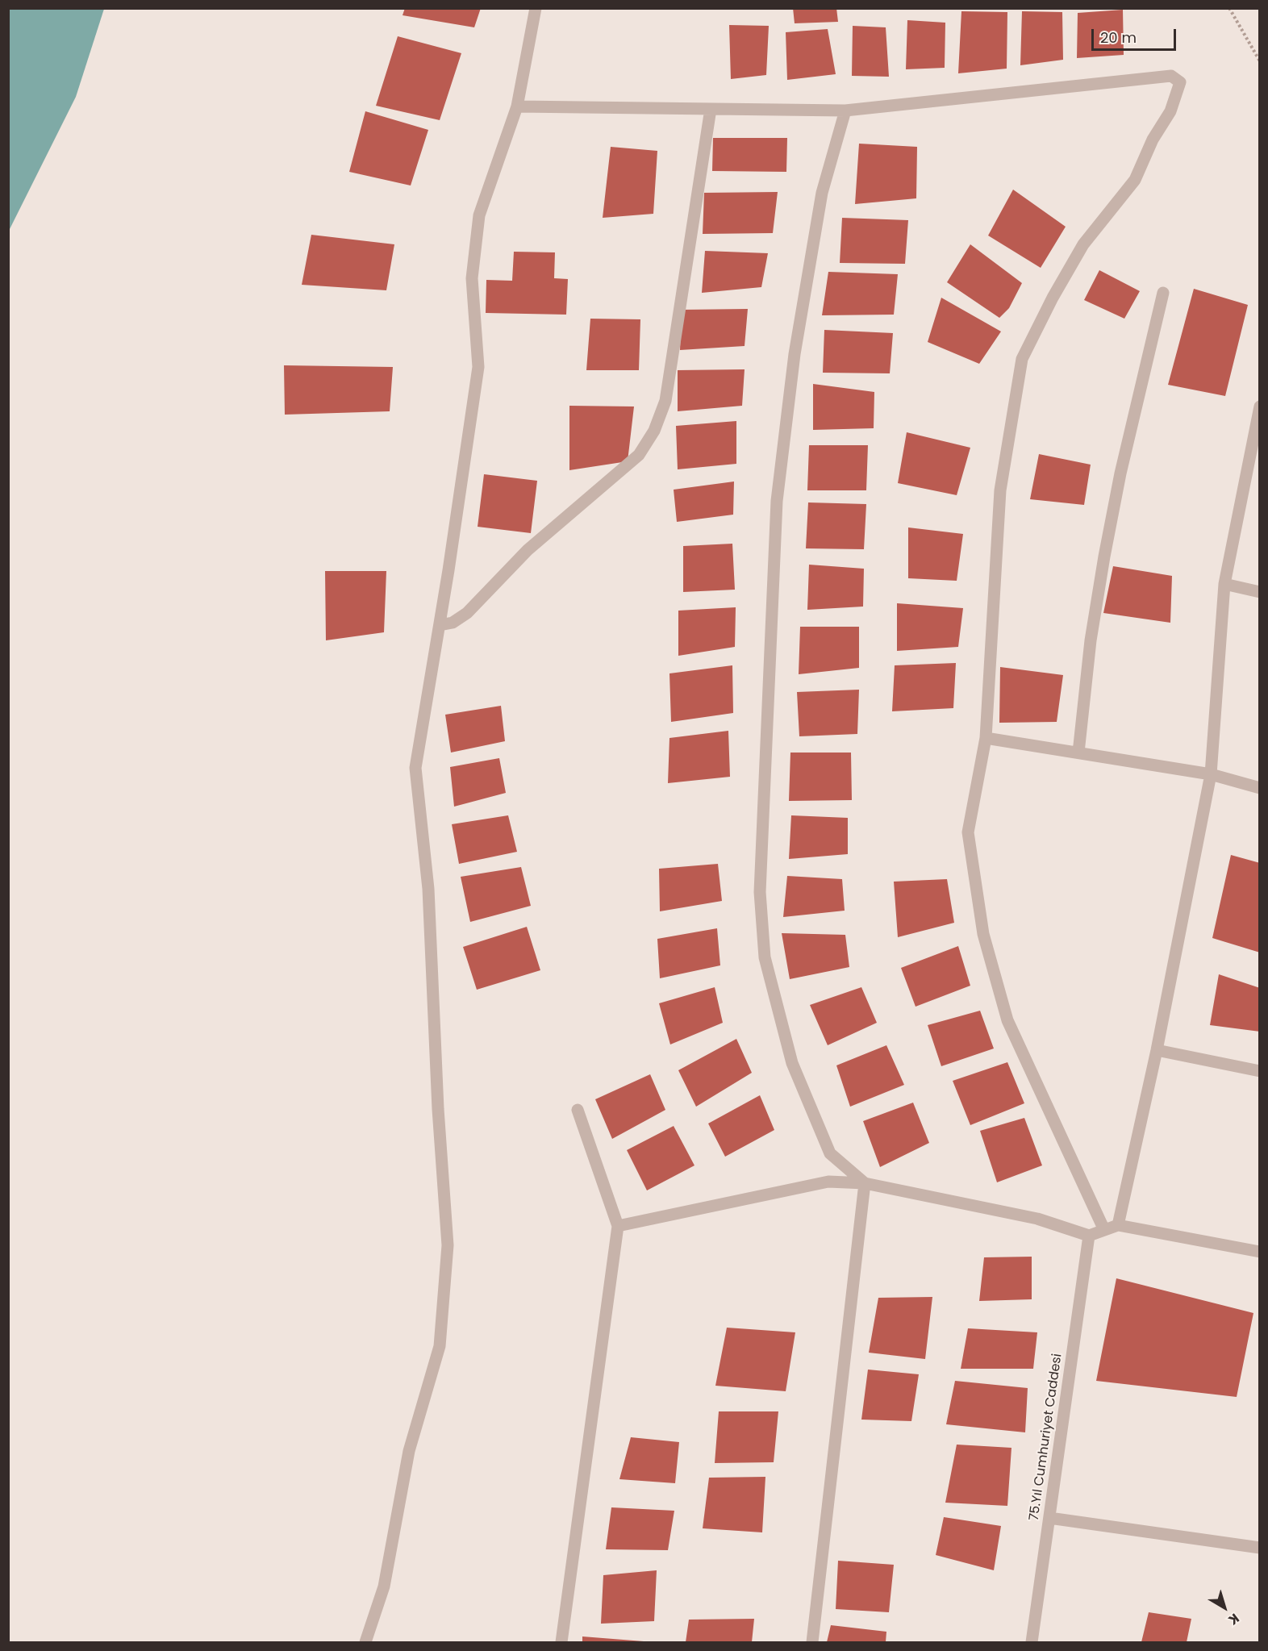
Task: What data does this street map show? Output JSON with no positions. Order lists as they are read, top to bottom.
{
  "streets": {
    "street": ["75.Yıl Cumhuriyet Caddesi"]
  },
  "scale_bar": "20 m",
  "north": "bottom right"
}
